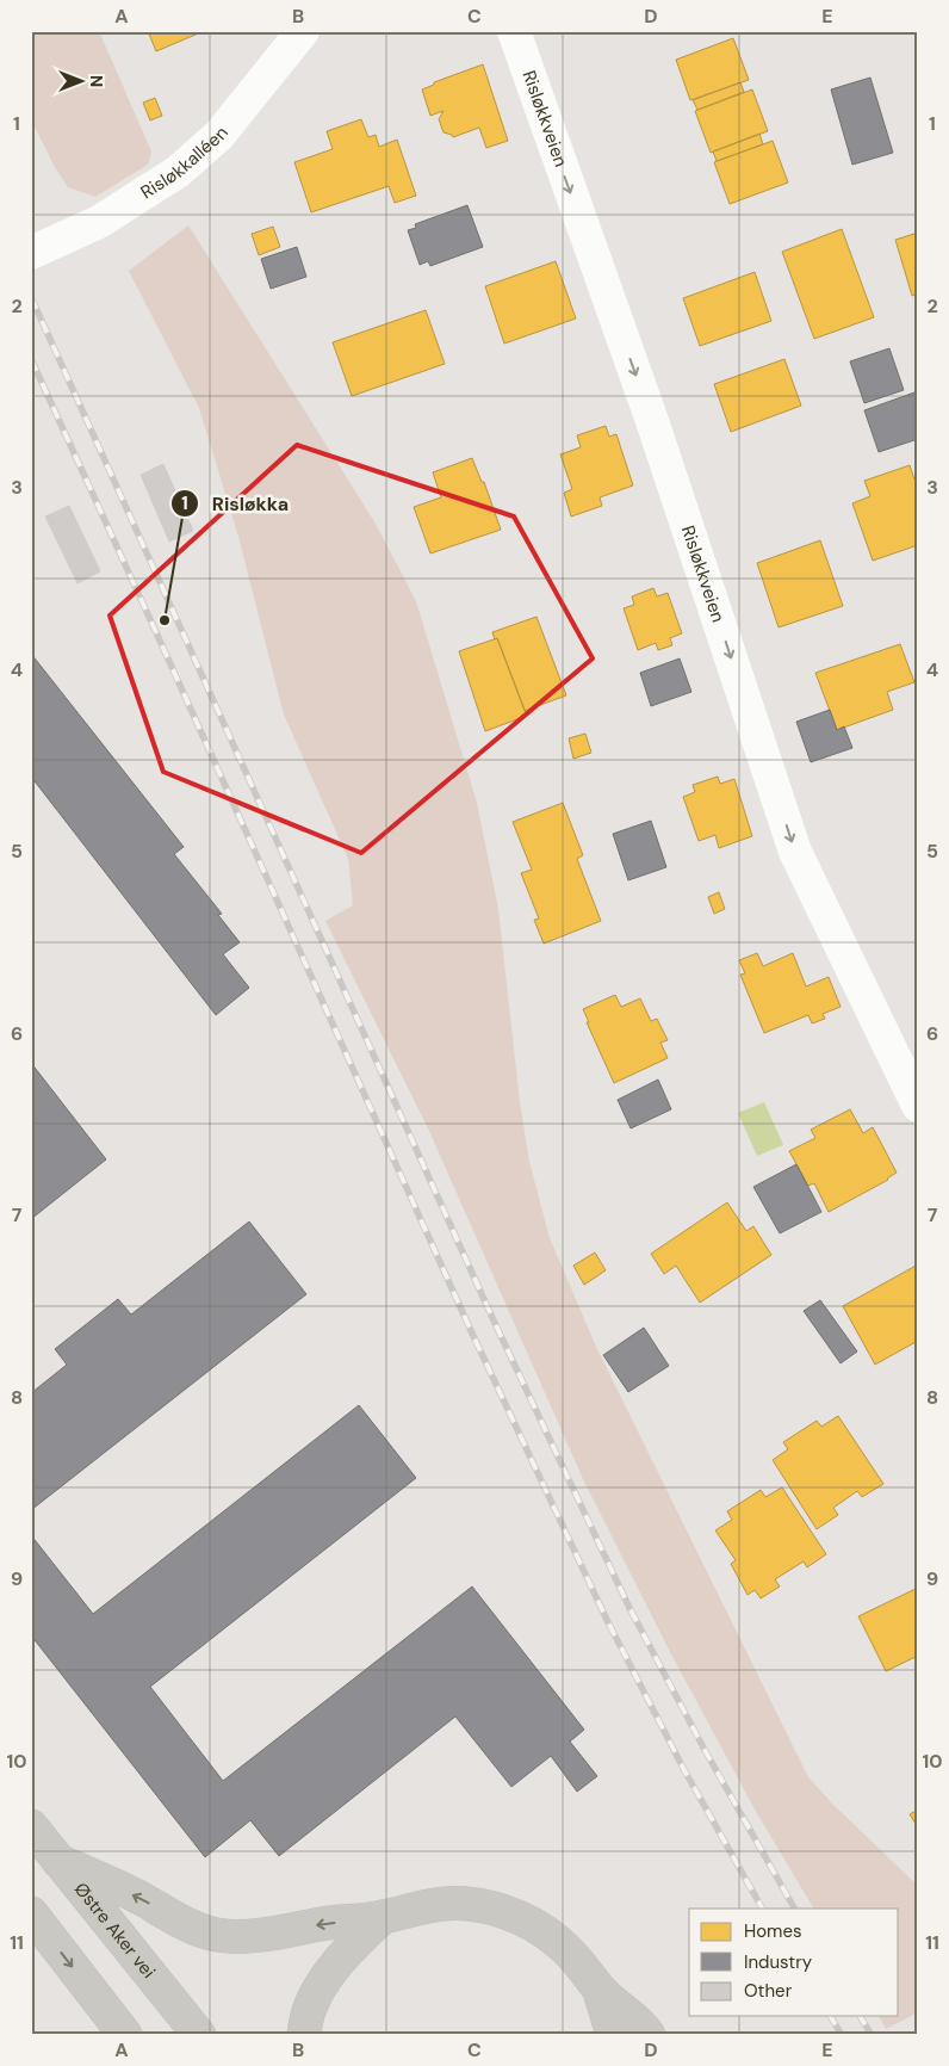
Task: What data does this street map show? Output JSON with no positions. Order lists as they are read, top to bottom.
{
  "streets": {
    "highway": ["Østre Aker vei"],
    "street": ["Risløkkveien", "Risløkkalléen"]
  },
  "one_way": ["Risløkkveien"],
  "places": ["Risløkka"],
  "legend": ["Homes", "Industry", "Other"],
  "north": "right",
  "grid": {
    "columns": [
      "A",
      "B",
      "C",
      "D",
      "E"
    ],
    "rows": [
      "1",
      "2",
      "3",
      "4",
      "5",
      "6",
      "7",
      "8",
      "9",
      "10",
      "11"
    ]
  }
}
